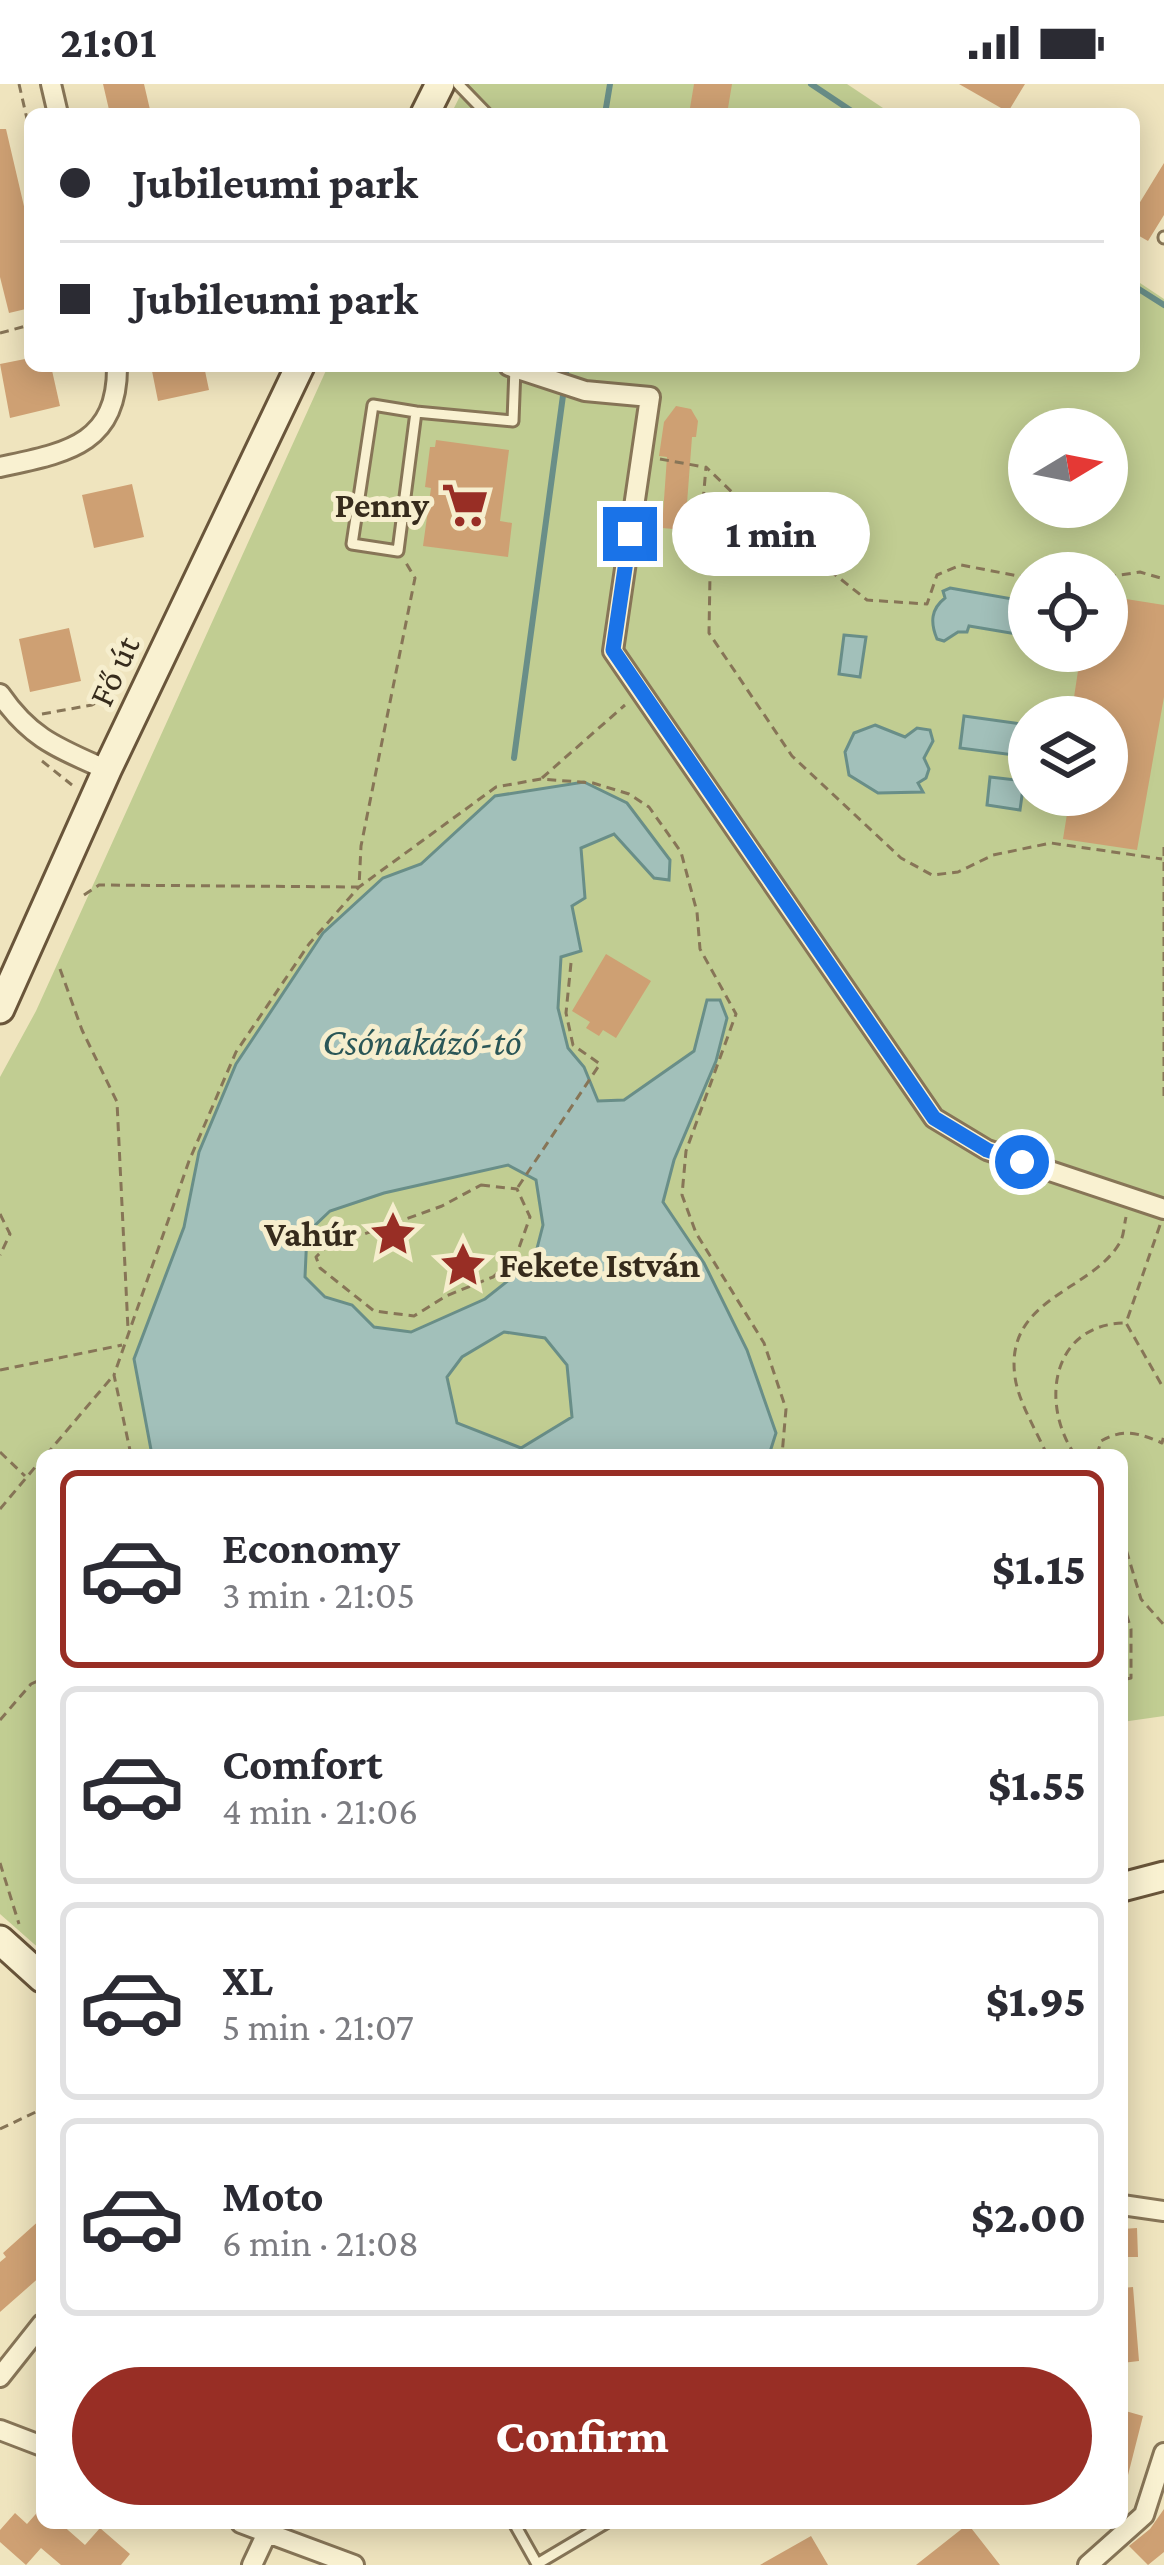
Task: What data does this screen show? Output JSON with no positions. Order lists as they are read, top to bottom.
{
  "streets": {
    "main road": ["Fő út"]
  },
  "water": ["Csónakázó-tó"],
  "places": {
    "supermarket": ["Penny"],
    "place": ["Vahúr", "Fekete István"]
  },
  "north": "right",
  "page": {
    "status": "21:01",
    "banner": ["Jubileumi park", "Jubileumi park"],
    "bubble": "1 min",
    "list": [
      {
        "name": "Economy",
        "note": "3 min · 21:05",
        "value": "$1.15"
      },
      {
        "name": "Comfort",
        "note": "4 min · 21:06",
        "value": "$1.55"
      },
      {
        "name": "XL",
        "note": "5 min · 21:07",
        "value": "$1.95"
      },
      {
        "name": "Moto",
        "note": "6 min · 21:08",
        "value": "$2.00"
      }
    ],
    "buttons": "Confirm"
  }
}
